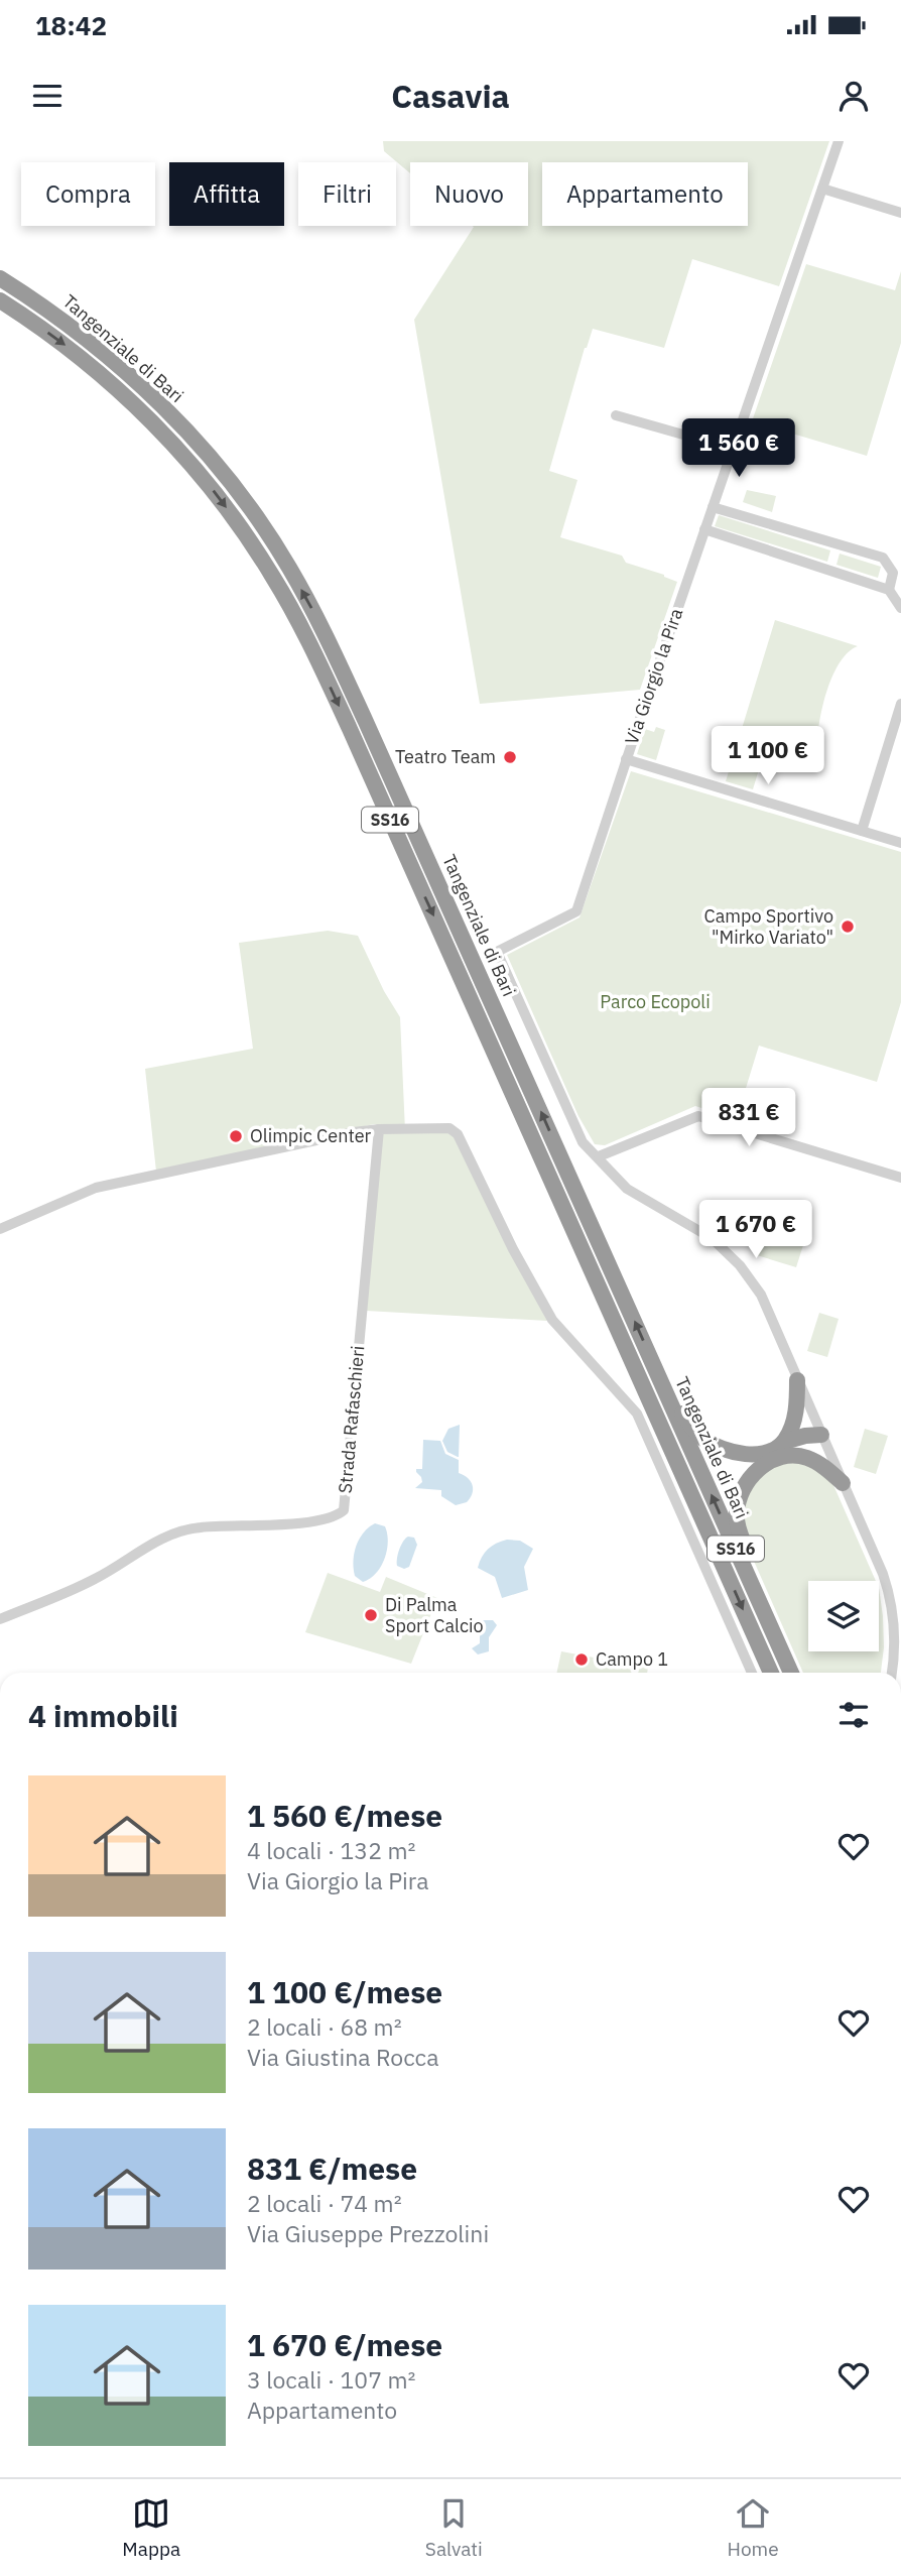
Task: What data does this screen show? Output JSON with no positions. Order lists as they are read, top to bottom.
{
  "streets": {
    "highway": ["Tangenziale di Bari", "SS16"],
    "street": ["Via Giorgio la Pira", "Strada Rafaschieri"]
  },
  "parks": ["Parco Ecopoli"],
  "places": [
    "Teatro Team",
    "Campo Sportivo \"Mirko Variato\"",
    "Olimpic Center",
    "Di Palma Sport Calcio",
    "Campo 1"
  ],
  "page": {
    "status": "18:42",
    "header": "Casavia",
    "chip": [
      "Compra",
      "Affitta",
      "Filtri",
      "Nuovo",
      "Appartamento"
    ],
    "price": [
      "1 560 €",
      "1 100 €",
      "831 €",
      "1 670 €"
    ],
    "heading": "4 immobili",
    "list": [
      {
        "name": "1 560 €/mese",
        "note": "4 locali · 132 m² · Via Giorgio la Pira"
      },
      {
        "name": "1 100 €/mese",
        "note": "2 locali · 68 m² · Via Giustina Rocca"
      },
      {
        "name": "831 €/mese",
        "note": "2 locali · 74 m² · Via Giuseppe Prezzolini"
      },
      {
        "name": "1 670 €/mese",
        "note": "3 locali · 107 m² · Appartamento"
      }
    ],
    "tabs": ["Mappa", "Salvati", "Home"]
  }
}
